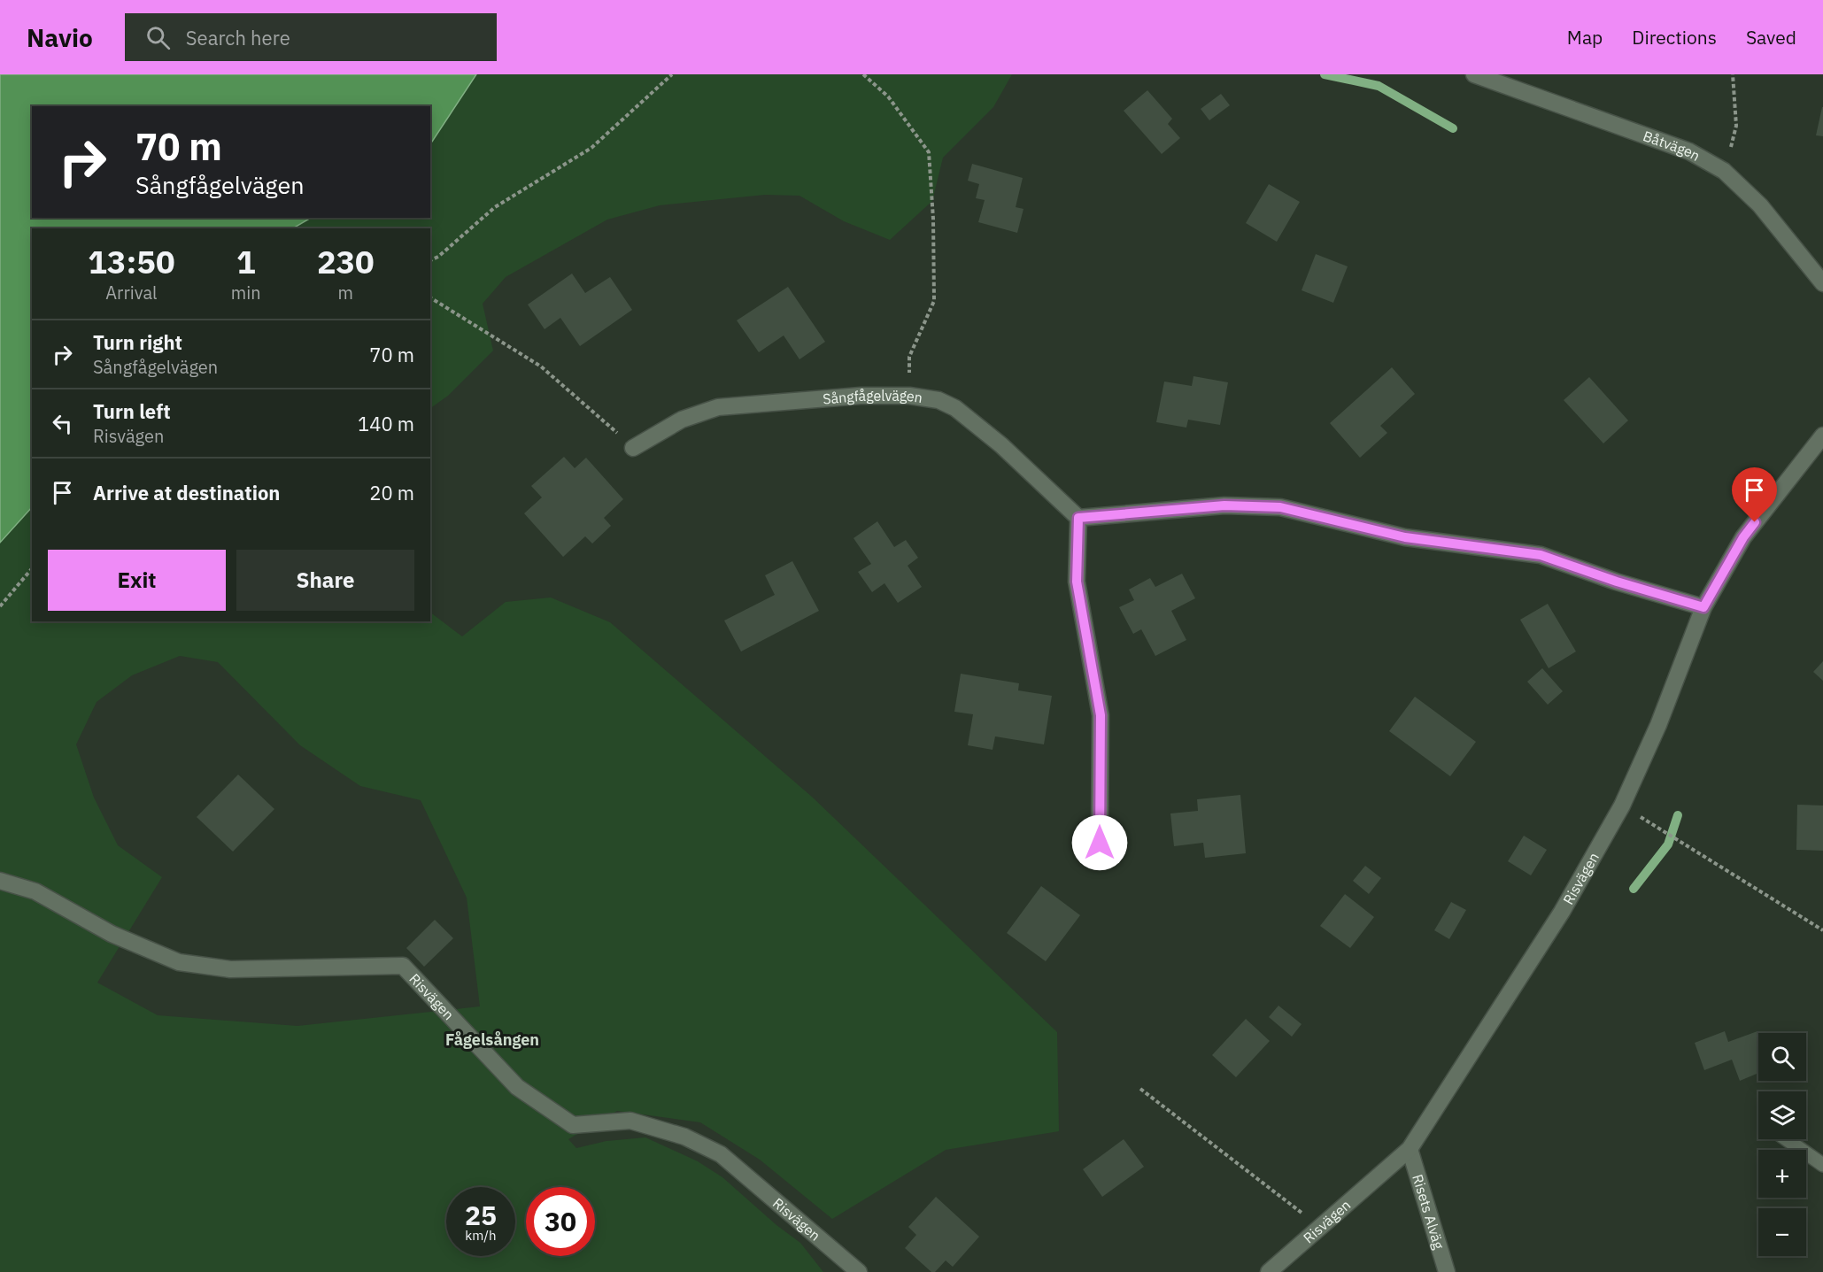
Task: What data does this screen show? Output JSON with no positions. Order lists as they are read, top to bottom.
{
  "streets": {
    "street": [
      "Båtvägen",
      "Sångfågelvägen",
      "Risvägen",
      "Risets Alväg"
    ]
  },
  "crossings": [
    ["Risvägen", "Risets Alväg"]
  ],
  "districts": ["Fågelsången"],
  "page": {
    "header": "Navio",
    "search": "Search here",
    "nav": ["Map", "Directions", "Saved"],
    "turn": ["70 m", "Sångfågelvägen"],
    "eta": [
      "13:50",
      "Arrival",
      "1",
      "min",
      "230",
      "m"
    ],
    "list": [
      {
        "name": "Turn right",
        "note": "Sångfågelvägen",
        "value": "70 m"
      },
      {
        "name": "Turn left",
        "note": "Risvägen",
        "value": "140 m"
      },
      {
        "name": "Arrive at destination",
        "value": "20 m"
      }
    ],
    "buttons": ["Exit", "Share"],
    "map_buttons": ["+", "−"],
    "speed": "25 km/h",
    "limit": "30"
  }
}
